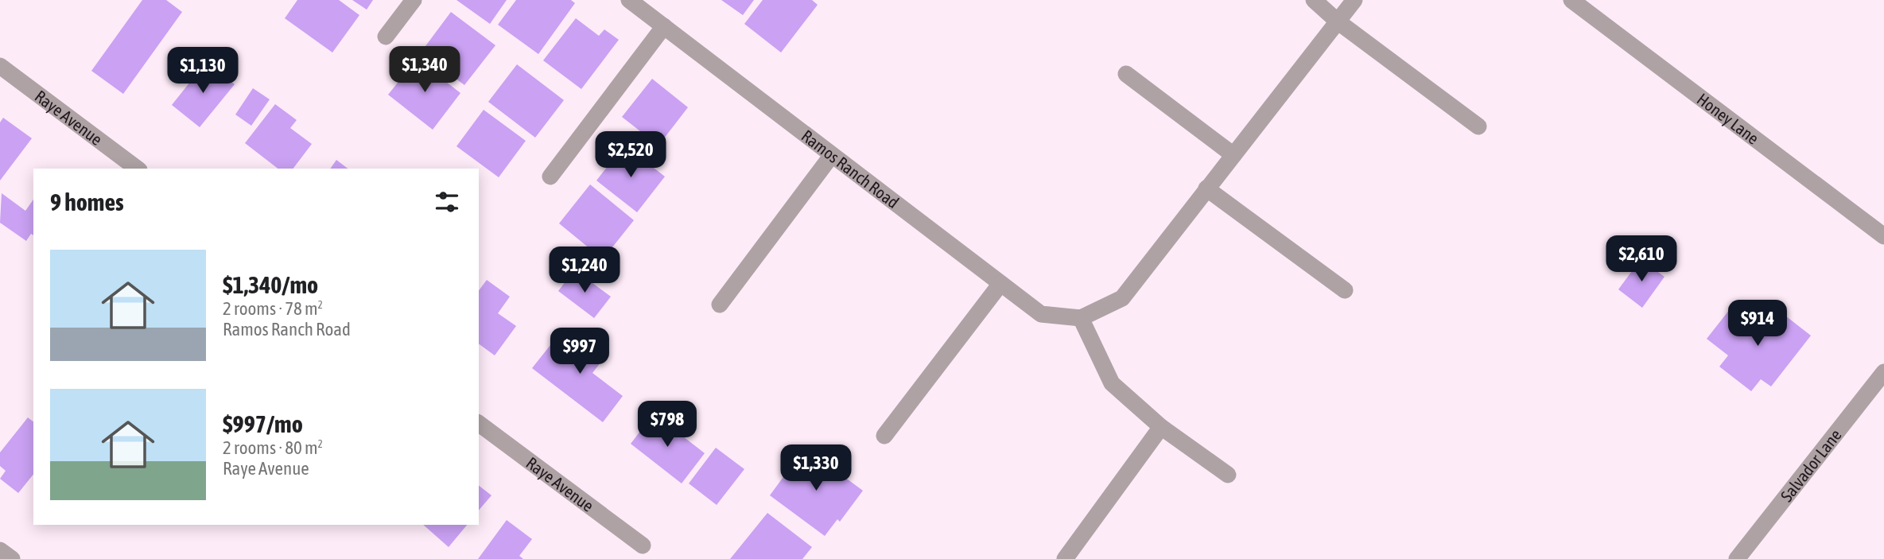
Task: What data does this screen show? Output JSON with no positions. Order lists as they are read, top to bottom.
{
  "streets": {
    "street": [
      "Raye Avenue",
      "Honey Lane",
      "Ramos Ranch Road",
      "Salvador Lane"
    ]
  },
  "page": {
    "price": [
      "$1,340",
      "$1,130",
      "$2,520",
      "$2,610",
      "$1,240",
      "$914",
      "$997",
      "$798",
      "$1,330"
    ],
    "heading": "9 homes",
    "list": [
      {
        "name": "$1,340/mo",
        "note": "2 rooms · 78 m² · Ramos Ranch Road"
      },
      {
        "name": "$997/mo",
        "note": "2 rooms · 80 m² · Raye Avenue"
      }
    ]
  }
}
